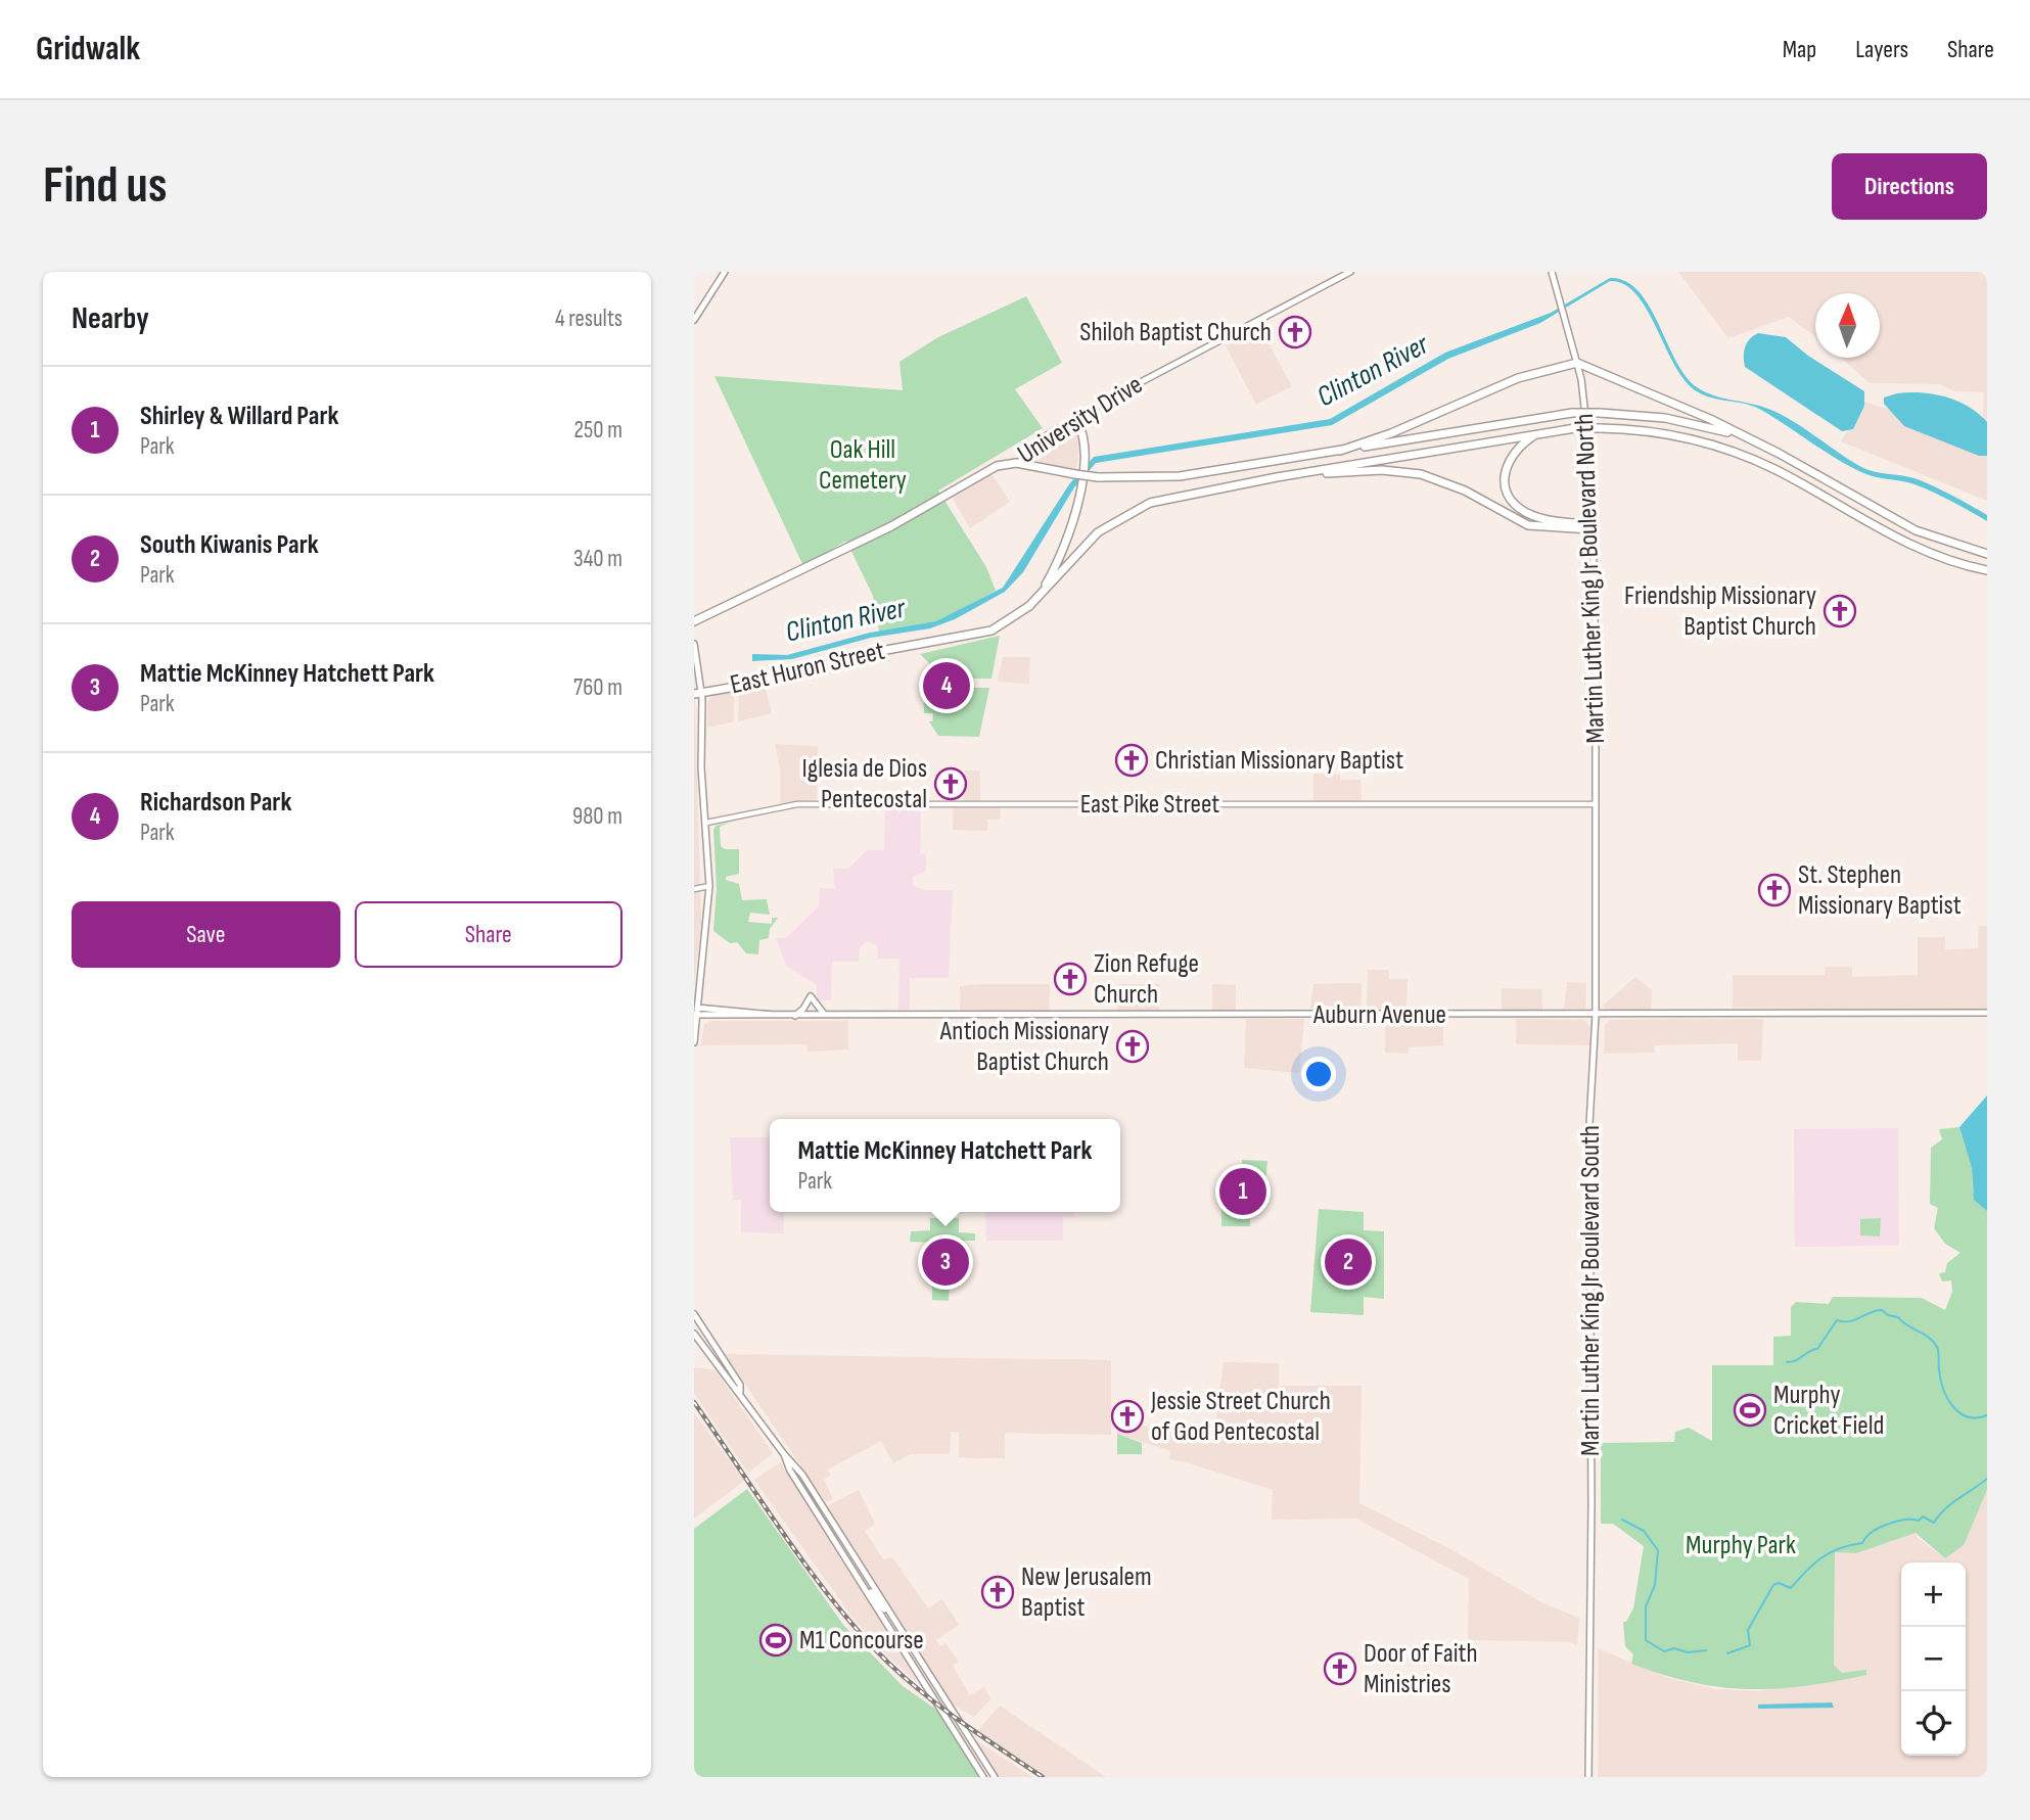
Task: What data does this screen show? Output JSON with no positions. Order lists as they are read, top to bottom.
{
  "streets": {
    "highway": ["University Drive", "East Huron Street"],
    "main road": ["Martin Luther King Jr Boulevard North", "Auburn Avenue", "Martin Luther King Jr Boulevard South"],
    "street": ["East Pike Street"]
  },
  "crossings": [
    ["Martin Luther King Jr Boulevard North", "East Pike Street"],
    ["Martin Luther King Jr Boulevard North", "Martin Luther King Jr Boulevard South"],
    ["East Pike Street", "Martin Luther King Jr Boulevard South"],
    ["Auburn Avenue", "Martin Luther King Jr Boulevard South"]
  ],
  "water": ["Clinton River"],
  "parks": ["Oak Hill Cemetery", "Murphy Park"],
  "places": {
    "church": [
      "Shiloh Baptist Church",
      "Friendship Missionary Baptist Church",
      "Christian Missionary Baptist",
      "Iglesia de Dios Pentecostal",
      "St. Stephen Missionary Baptist",
      "Zion Refuge Church",
      "Antioch Missionary Baptist Church",
      "Jessie Street Church of God Pentecostal",
      "New Jerusalem Baptist",
      "Door of Faith Ministries"
    ],
    "sports": ["Murphy Cricket Field", "M1 Concourse"]
  },
  "north": "top",
  "page": {
    "header": "Gridwalk",
    "nav": ["Map", "Layers", "Share"],
    "buttons": [
      "Directions",
      ["Save", "Share"]
    ],
    "title": "Find us",
    "heading": ["Nearby", "4 results"],
    "list": [
      {
        "mark": "1",
        "name": "Shirley & Willard Park",
        "note": "Park",
        "value": "250 m"
      },
      {
        "mark": "2",
        "name": "South Kiwanis Park",
        "note": "Park",
        "value": "340 m"
      },
      {
        "mark": "3",
        "name": "Mattie McKinney Hatchett Park",
        "note": "Park",
        "value": "760 m"
      },
      {
        "mark": "4",
        "name": "Richardson Park",
        "note": "Park",
        "value": "980 m"
      }
    ],
    "pins": [
      "4",
      "1",
      "2",
      "3"
    ],
    "popup": ["Mattie McKinney Hatchett Park", "Park"],
    "map_buttons": ["+", "−"]
  }
}
